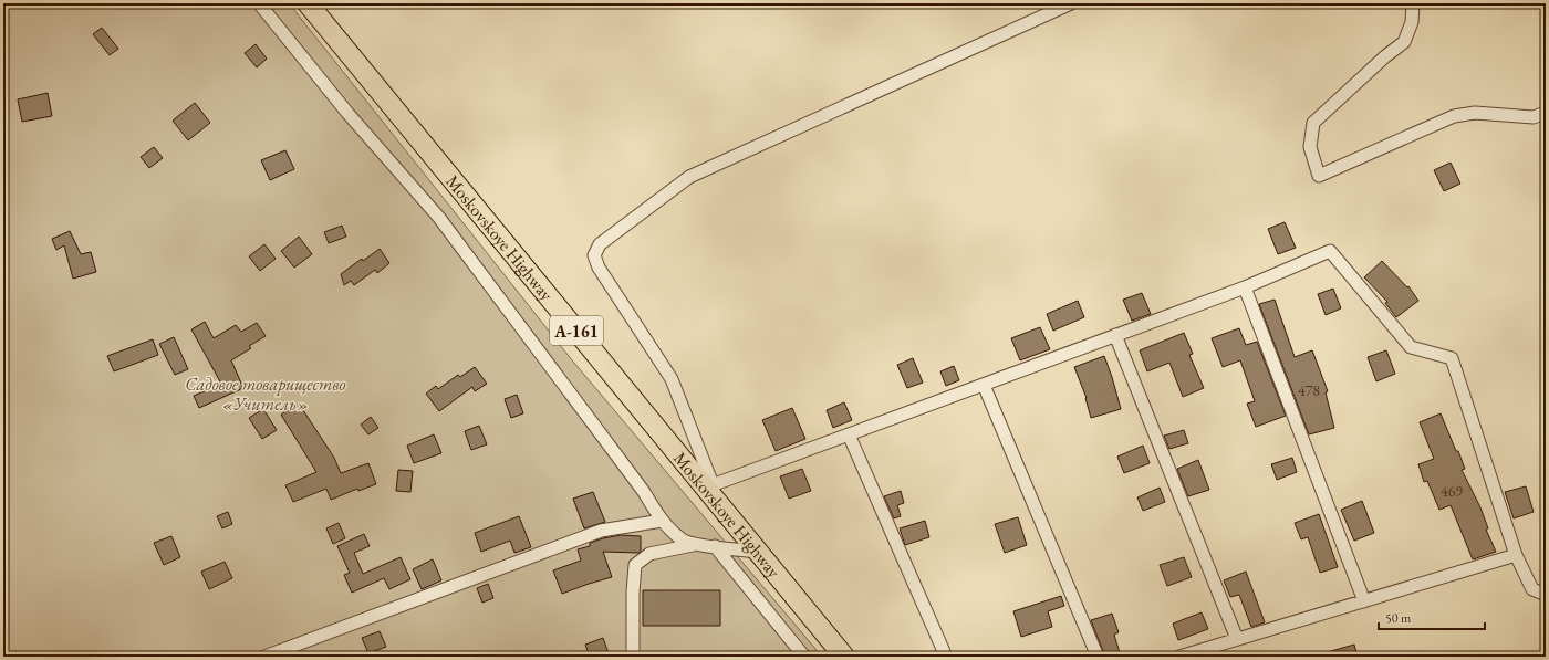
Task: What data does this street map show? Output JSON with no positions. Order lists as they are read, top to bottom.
{
  "streets": {
    "highway": ["Moskovskoye Highway", "А-161"]
  },
  "parks": ["Садовое товарищество «Учитель»"],
  "house_numbers": ["478", "469"],
  "scale_bar": "50 m"
}
